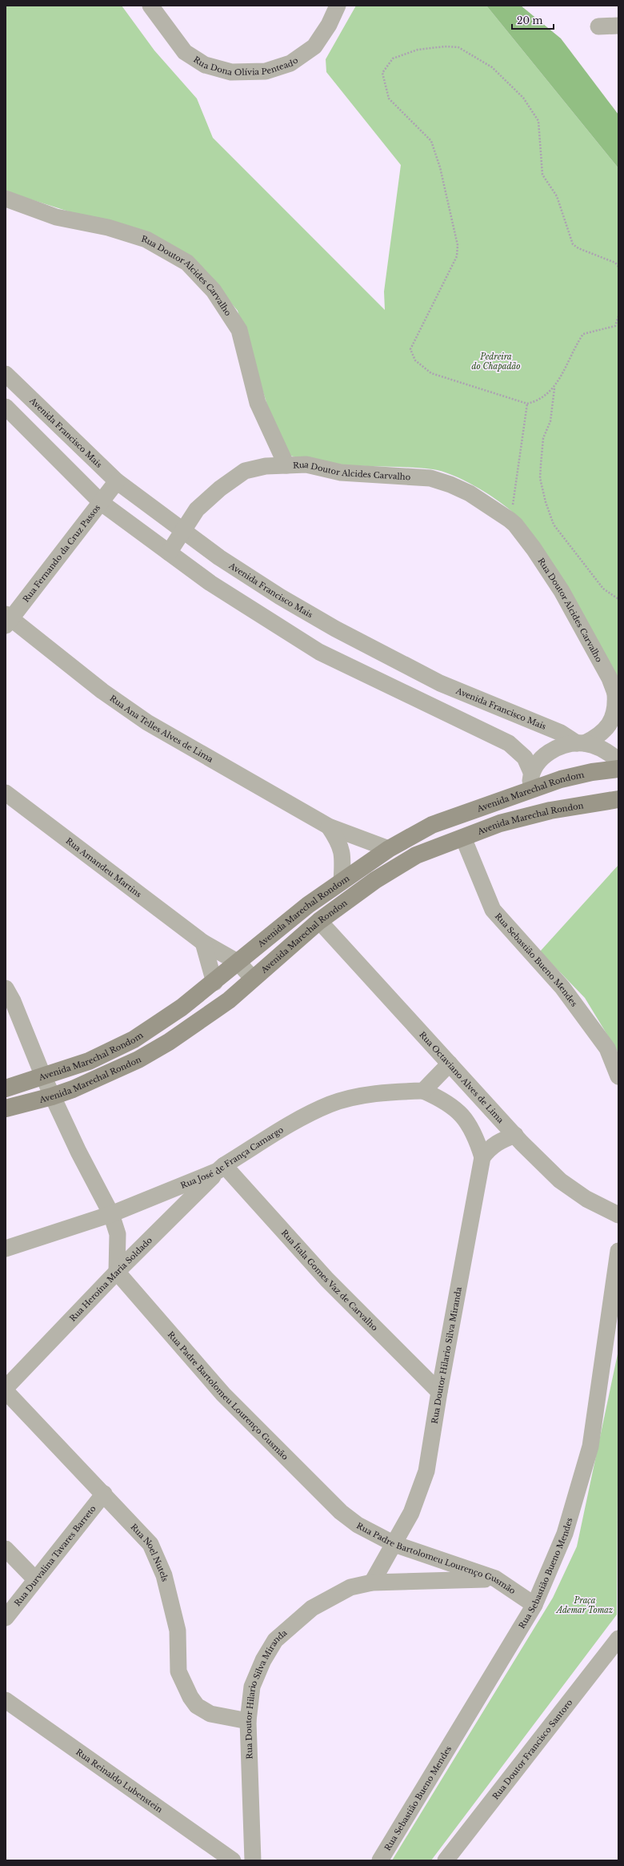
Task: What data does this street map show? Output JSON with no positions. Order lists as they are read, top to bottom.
{
  "streets": {
    "main road": ["Avenida Marechal Rondom", "Avenida Marechal Rondon"],
    "street": [
      "Rua Dona Olívia Penteado",
      "Rua Doutor Alcides Carvalho",
      "Avenida Francisco Mais",
      "Rua Fernando da Cruz Passos",
      "Rua Ana Telles Alves de Lima",
      "Rua Amandeu Martins",
      "Rua Sebastião Bueno Mendes",
      "Rua Octaviano Alves de Lima",
      "Rua José de França Camargo",
      "Rua Heroína Maria Soldado",
      "Rua Ítala Gomes Vaz de Carvalho",
      "Rua Doutor Hilario Silva Miranda",
      "Rua Padre Bartolomeu Lourenço Gusmão",
      "Rua Noel Nutels",
      "Rua Durvalina Tavares Barreto",
      "Rua Doutor Francisco Santoro",
      "Rua Reinaldo Lubenstein"
    ]
  },
  "crossings": [
    ["Rua Doutor Alcides Carvalho", "Avenida Francisco Mais"],
    ["Avenida Francisco Mais", "Rua Fernando da Cruz Passos"],
    ["Rua Fernando da Cruz Passos", "Rua Ana Telles Alves de Lima"],
    ["Rua Ana Telles Alves de Lima", "Avenida Marechal Rondom"],
    ["Avenida Marechal Rondom", "Rua Amandeu Martins"],
    ["Avenida Marechal Rondon", "Rua Amandeu Martins"],
    ["Avenida Marechal Rondon", "Rua Sebastião Bueno Mendes"],
    ["Avenida Marechal Rondon", "Rua Octaviano Alves de Lima"],
    ["Rua Sebastião Bueno Mendes", "Rua Padre Bartolomeu Lourenço Gusmão"],
    ["Rua Octaviano Alves de Lima", "Rua Doutor Hilario Silva Miranda"],
    ["Rua José de França Camargo", "Rua Heroína Maria Soldado"],
    ["Rua José de França Camargo", "Rua Ítala Gomes Vaz de Carvalho"],
    ["Rua Heroína Maria Soldado", "Rua Ítala Gomes Vaz de Carvalho"],
    ["Rua Heroína Maria Soldado", "Rua Padre Bartolomeu Lourenço Gusmão"],
    ["Rua Ítala Gomes Vaz de Carvalho", "Rua Doutor Hilario Silva Miranda"],
    ["Rua Doutor Hilario Silva Miranda", "Rua Padre Bartolomeu Lourenço Gusmão"],
    ["Rua Doutor Hilario Silva Miranda", "Rua Noel Nutels"],
    ["Rua Noel Nutels", "Rua Durvalina Tavares Barreto"]
  ],
  "parks": ["Pedreira do Chapadão", "Praça Ademar Tomaz"],
  "scale_bar": "20 m"
}
